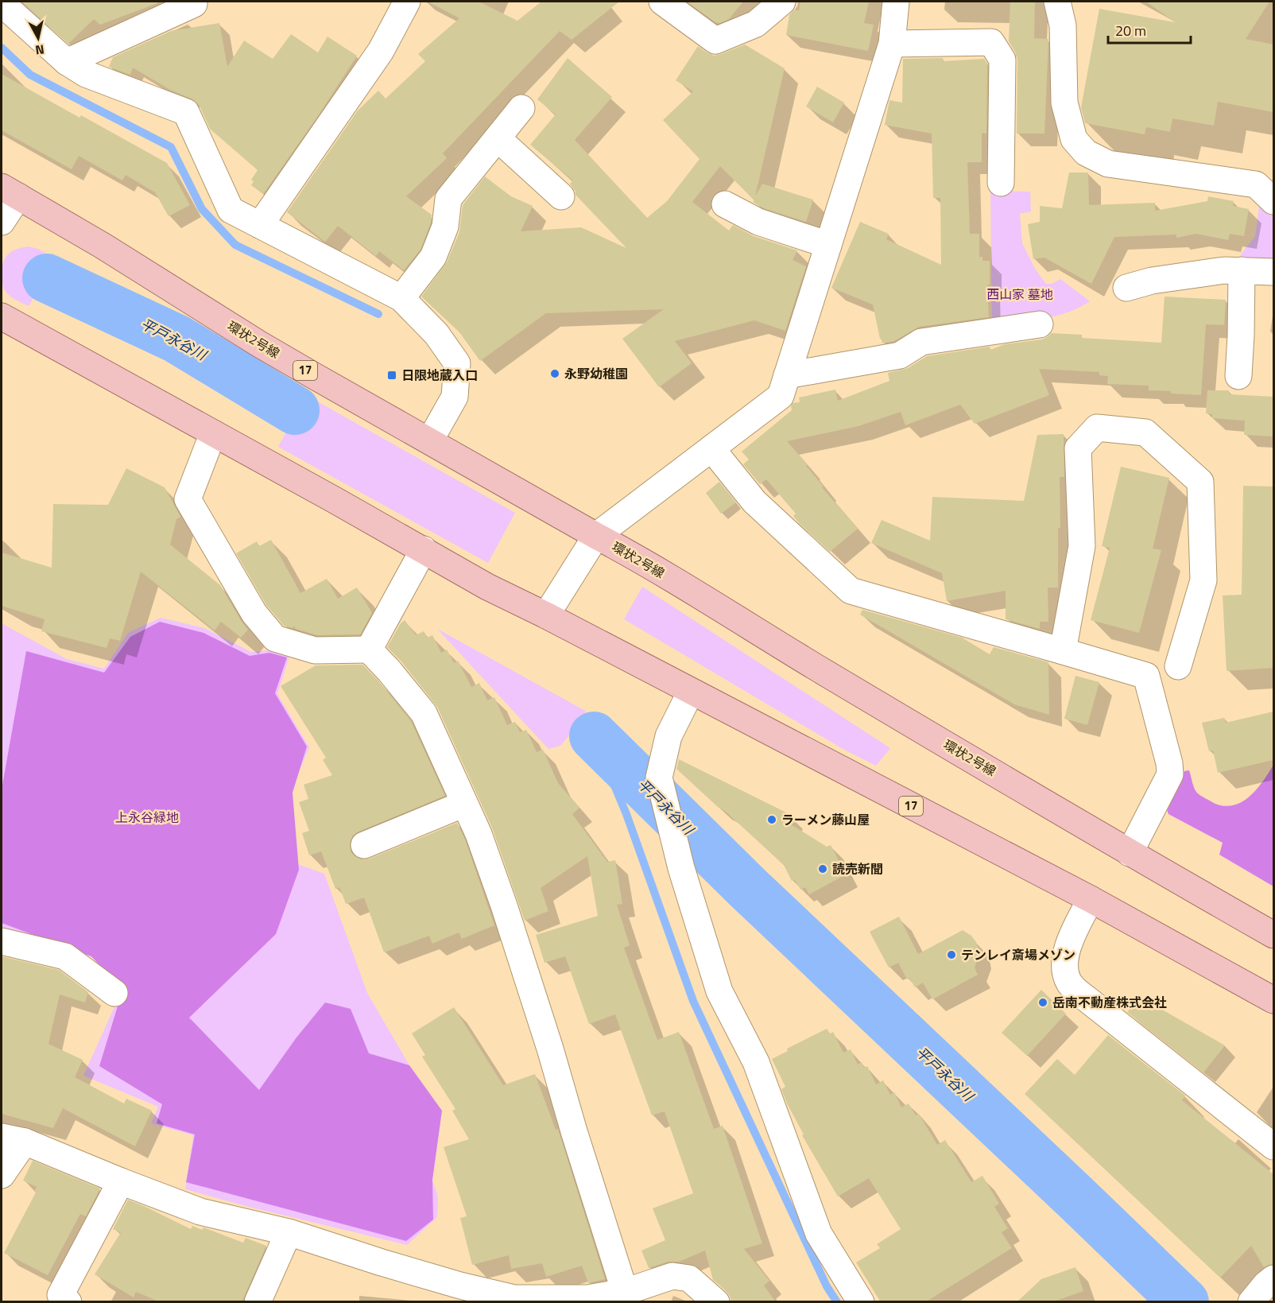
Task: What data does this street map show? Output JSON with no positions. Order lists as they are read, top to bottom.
{
  "streets": {
    "main road": ["環状2号線", "17"]
  },
  "water": ["平戸永谷川"],
  "parks": ["西山家 墓地", "上永谷緑地"],
  "places": {
    "other": [
      "永野幼稚園",
      "ラーメン藤山屋",
      "読売新聞",
      "テンレイ斎場メゾン",
      "岳南不動産株式会社"
    ],
    "transit": ["日限地蔵入口"]
  },
  "scale_bar": "20 m",
  "north": "bottom"
}
